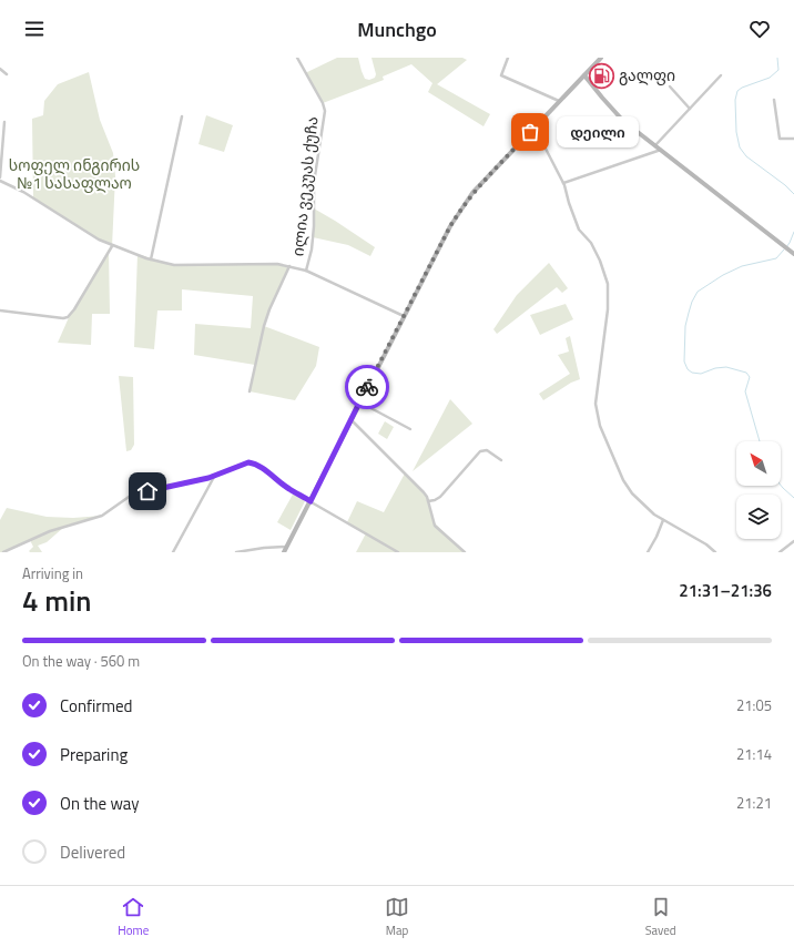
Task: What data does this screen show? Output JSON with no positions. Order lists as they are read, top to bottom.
{
  "streets": {
    "street": ["ილია ვეკუას ქუჩა"]
  },
  "parks": ["სოფელ ინგირის №1 სასაფლაო"],
  "places": {
    "fuel station": ["გალფი"],
    "other": ["დეილი"]
  },
  "north": "top left",
  "page": {
    "header": "Munchgo",
    "bubble": "დეილი",
    "heading": ["4 min", "Arriving in", "21:31–21:36"],
    "bar": "On the way · 560 m",
    "list": [
      ["Confirmed", "21:05"],
      ["Preparing", "21:14"],
      ["On the way", "21:21"],
      "Delivered"
    ],
    "tabs": ["Home", "Map", "Saved"]
  }
}
